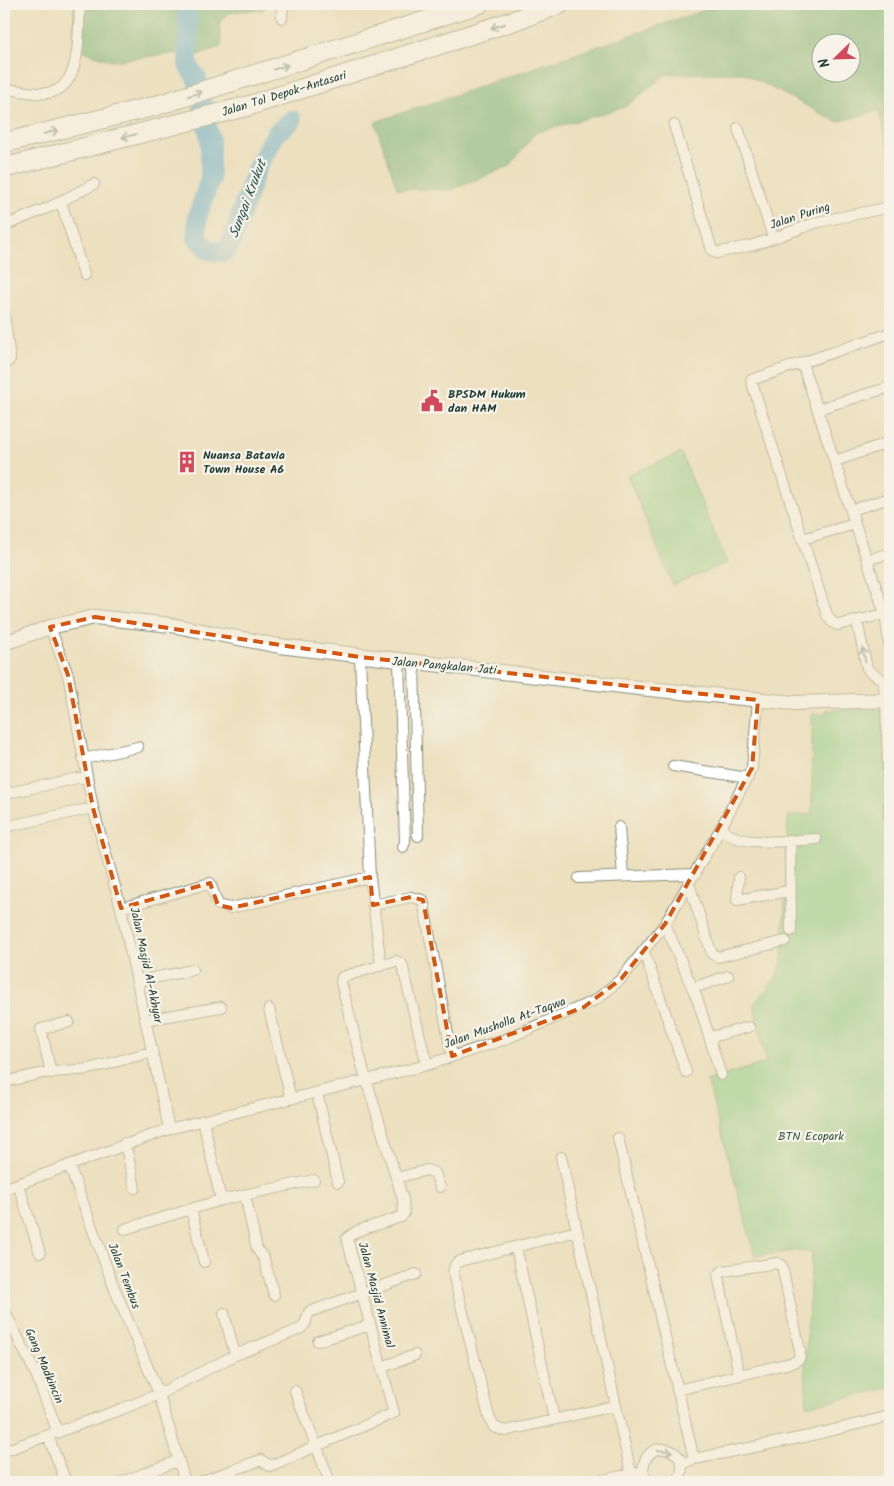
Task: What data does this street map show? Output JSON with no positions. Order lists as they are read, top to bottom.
{
  "streets": {
    "highway": ["Jalan Tol Depok–Antasari"],
    "main road": ["Jalan Pangkalan Jati"],
    "street": [
      "Jalan Puring",
      "Jalan Masjid Al-Akhyar",
      "Jalan Musholla At-Taqwa",
      "Jalan Tembus",
      "Jalan Masjid Annimal",
      "Gang Madkincin"
    ]
  },
  "crossings": [
    ["Jalan Pangkalan Jati", "Jalan Masjid Al-Akhyar"],
    ["Jalan Pangkalan Jati", "Jalan Musholla At-Taqwa"],
    ["Jalan Masjid Al-Akhyar", "Jalan Musholla At-Taqwa"],
    ["Jalan Musholla At-Taqwa", "Jalan Tembus"],
    ["Jalan Musholla At-Taqwa", "Jalan Masjid Annimal"]
  ],
  "water": ["Sungai Krukut"],
  "parks": ["BTN Ecopark"],
  "places": {
    "public building": ["BPSDM Hukum dan HAM"],
    "building": ["Nuansa Batavia Town House A6"]
  },
  "north": "bottom left"
}
